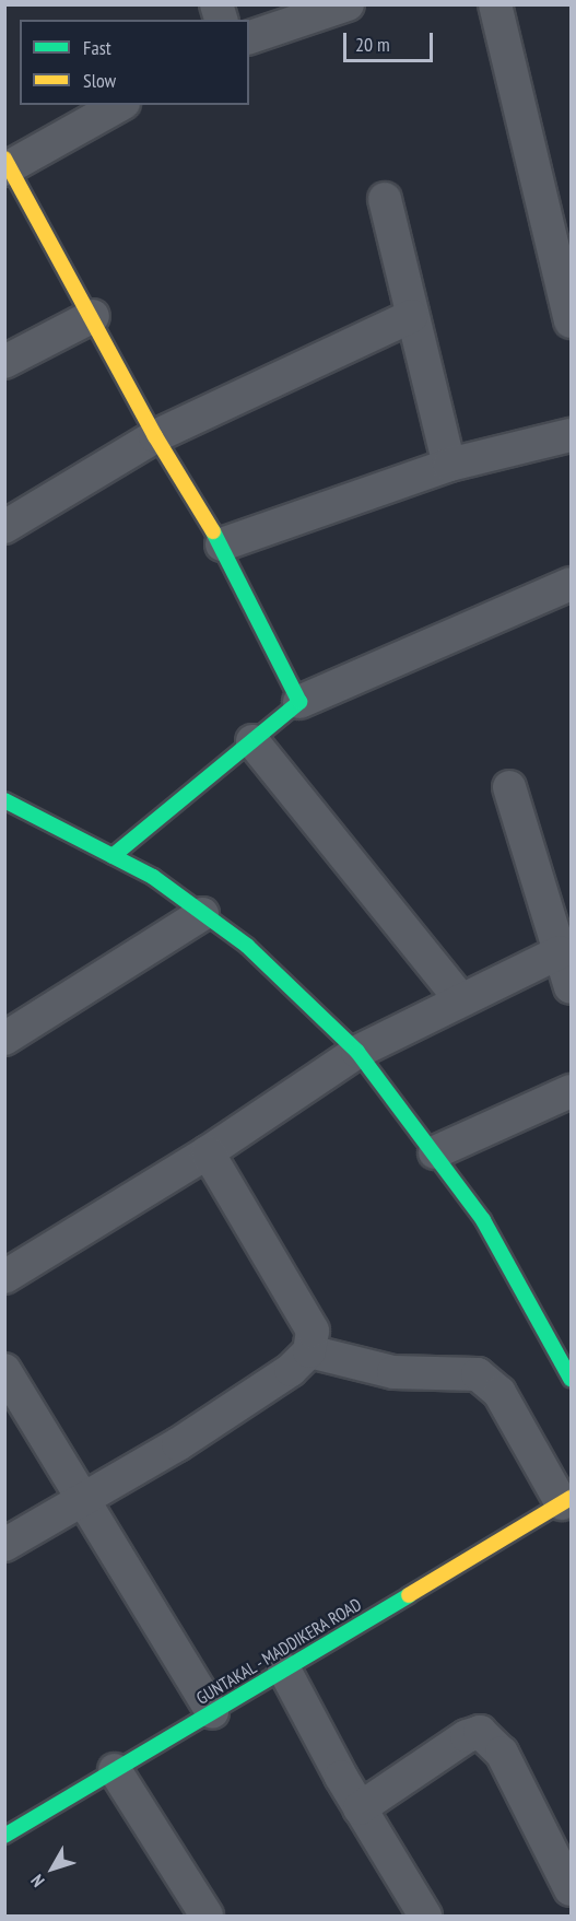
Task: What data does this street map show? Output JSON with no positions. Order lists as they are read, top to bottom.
{
  "streets": {
    "street": ["GUNTAKAL - MADDIKERA ROAD"]
  },
  "legend": ["Fast", "Slow"],
  "scale_bar": "20 m",
  "north": "bottom left"
}
